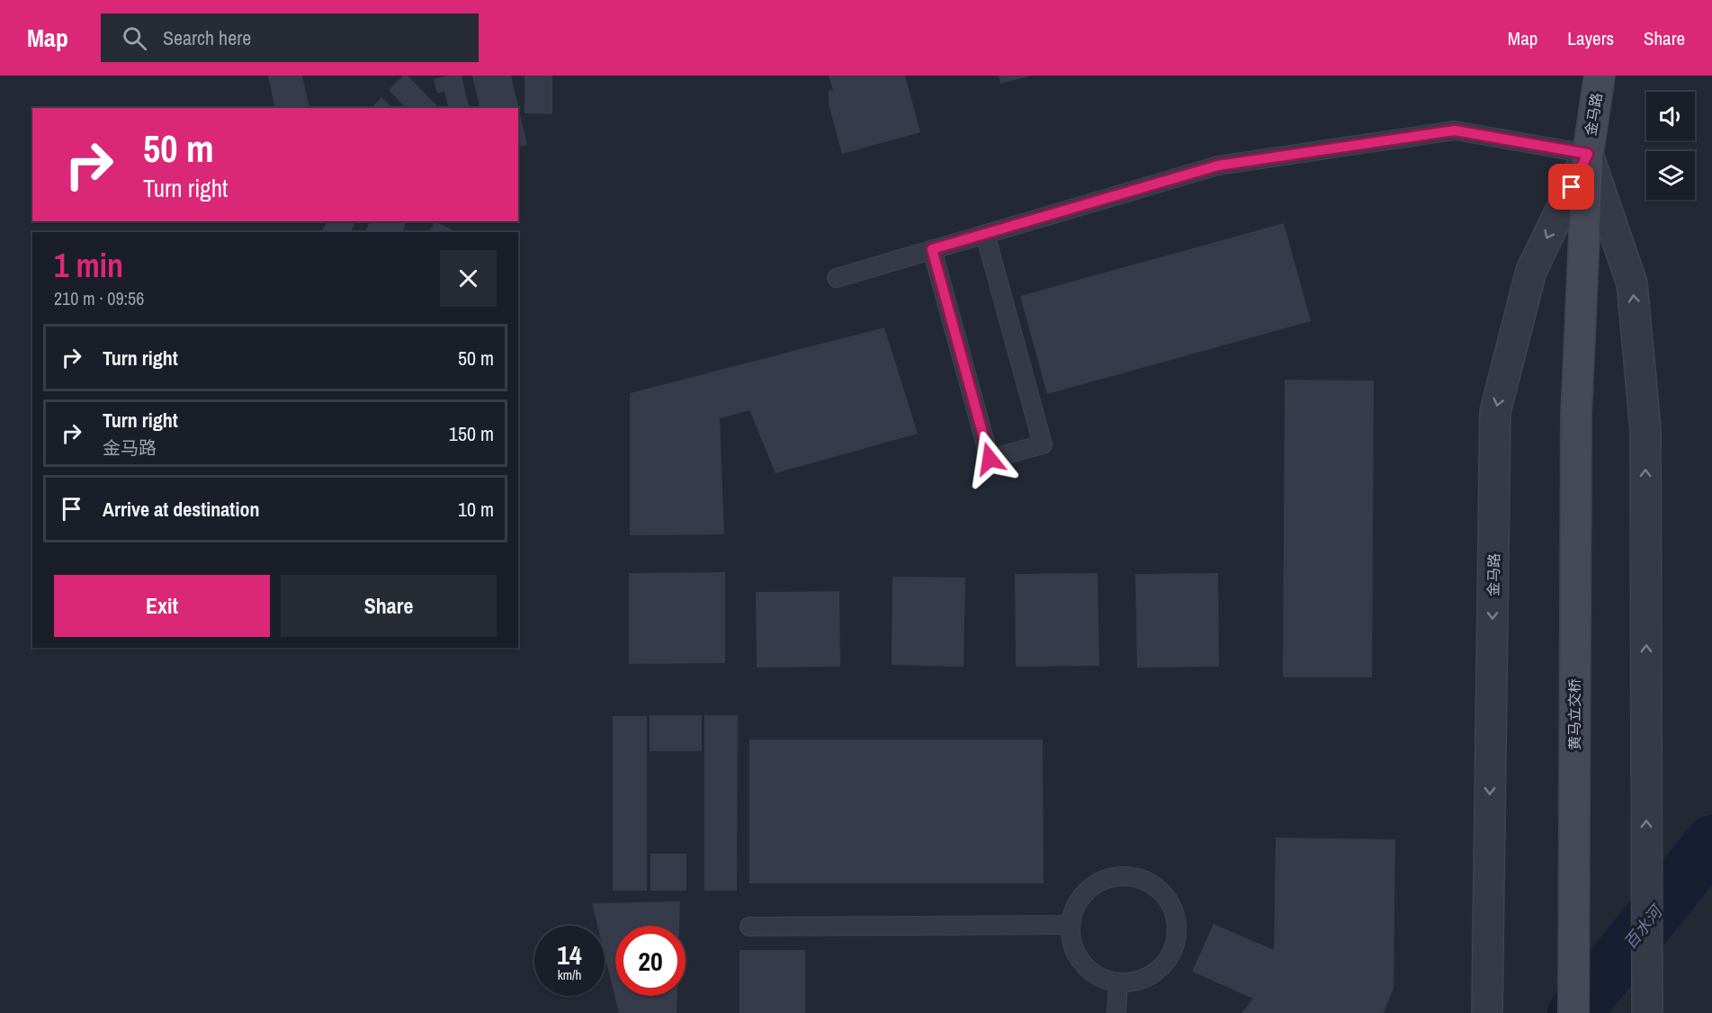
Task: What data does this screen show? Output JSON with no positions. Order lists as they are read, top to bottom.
{
  "streets": {
    "main road": ["金马路", "黄马立交桥"]
  },
  "crossings": [
    ["金马路", "黄马立交桥"]
  ],
  "water": ["百水河"],
  "page": {
    "header": "Map",
    "search": "Search here",
    "nav": ["Map", "Layers", "Share"],
    "turn": ["50 m", "Turn right"],
    "heading": ["1 min", "210 m · 09:56"],
    "list": [
      {
        "name": "Turn right",
        "value": "50 m"
      },
      {
        "name": "Turn right",
        "note": "金马路",
        "value": "150 m"
      },
      {
        "name": "Arrive at destination",
        "value": "10 m"
      }
    ],
    "buttons": ["Exit", "Share"],
    "speed": "14 km/h",
    "limit": "20"
  }
}
